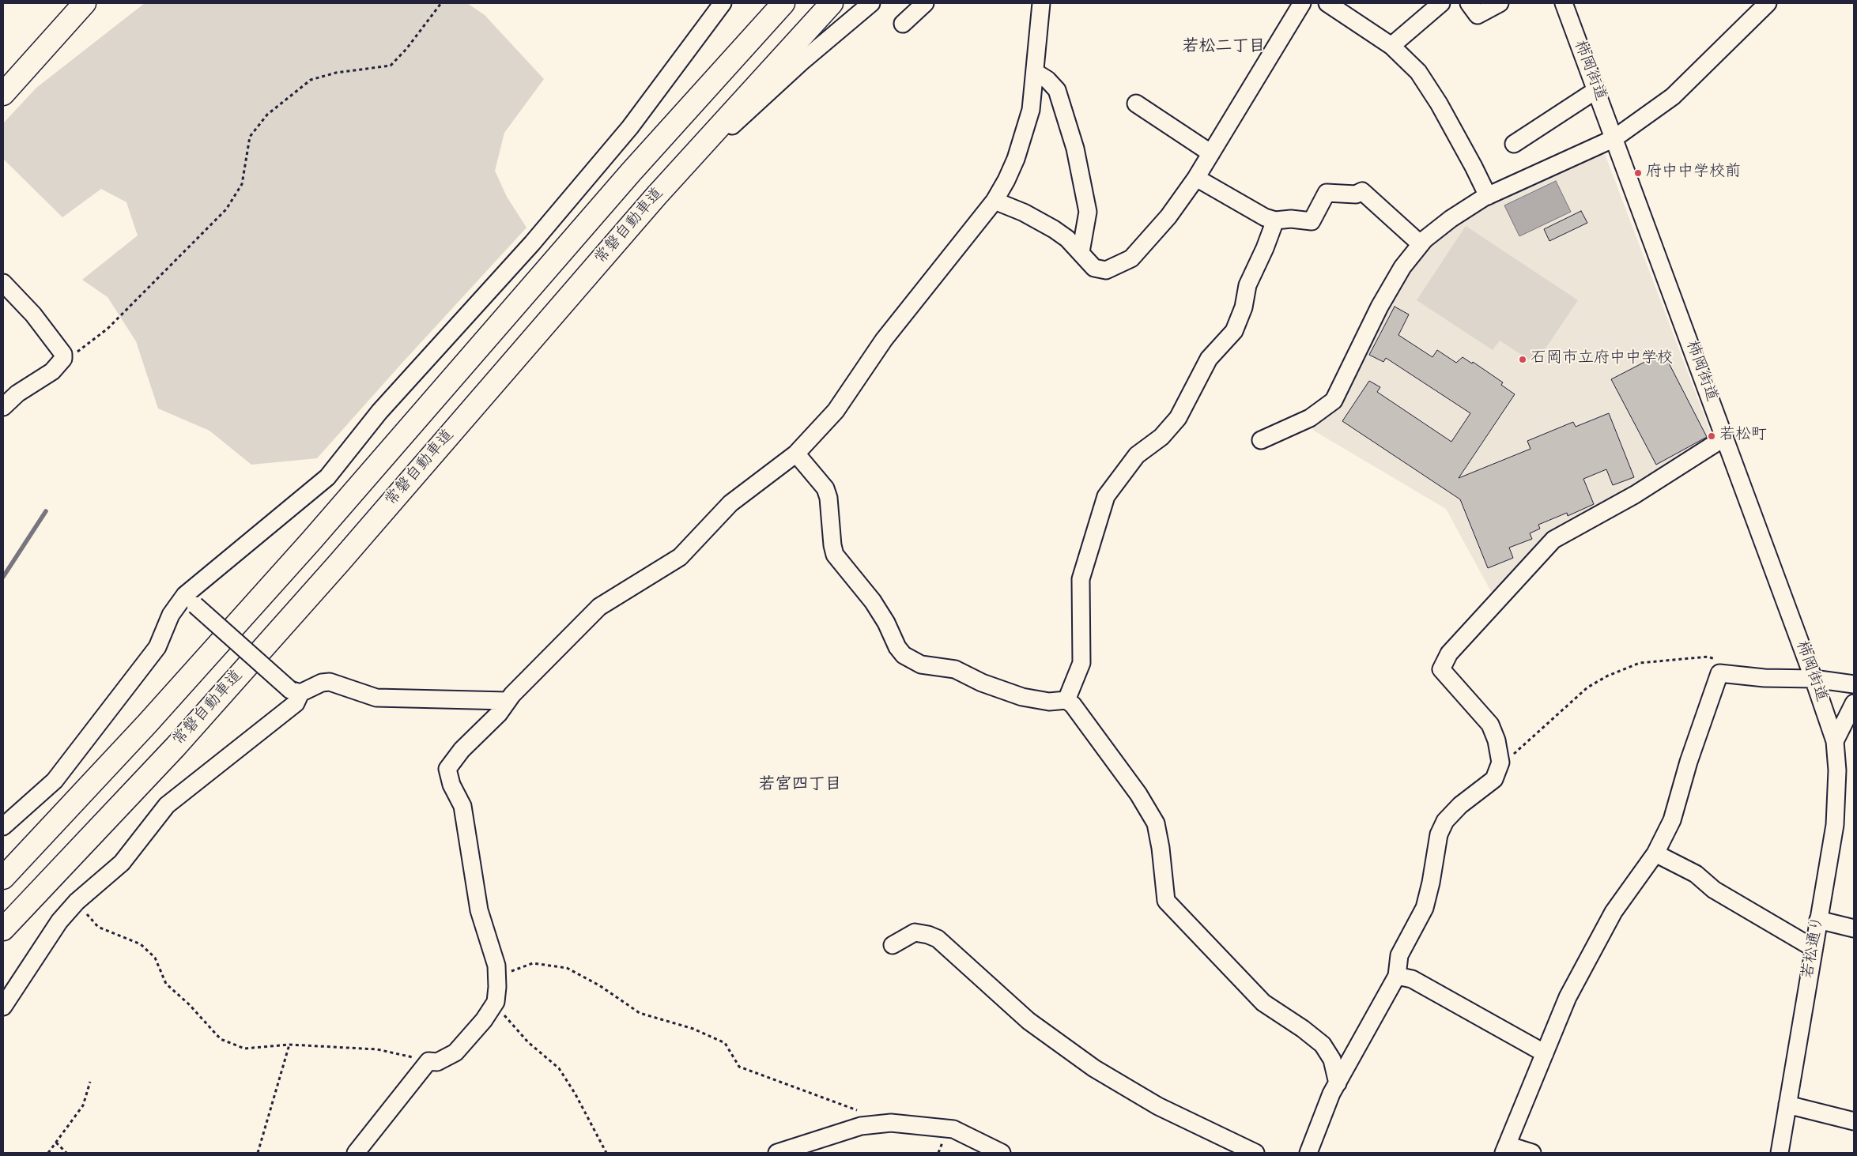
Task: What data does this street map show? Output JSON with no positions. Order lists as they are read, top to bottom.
{
  "streets": {
    "highway": ["常磐自動車道"],
    "street": ["柿岡街道", "若松通り"]
  },
  "crossings": [
    ["柿岡街道", "若松通り"]
  ],
  "districts": ["若松二丁目", "若宮四丁目"],
  "places": ["府中中学校前", "石岡市立府中中学校", "若松町"]
}
